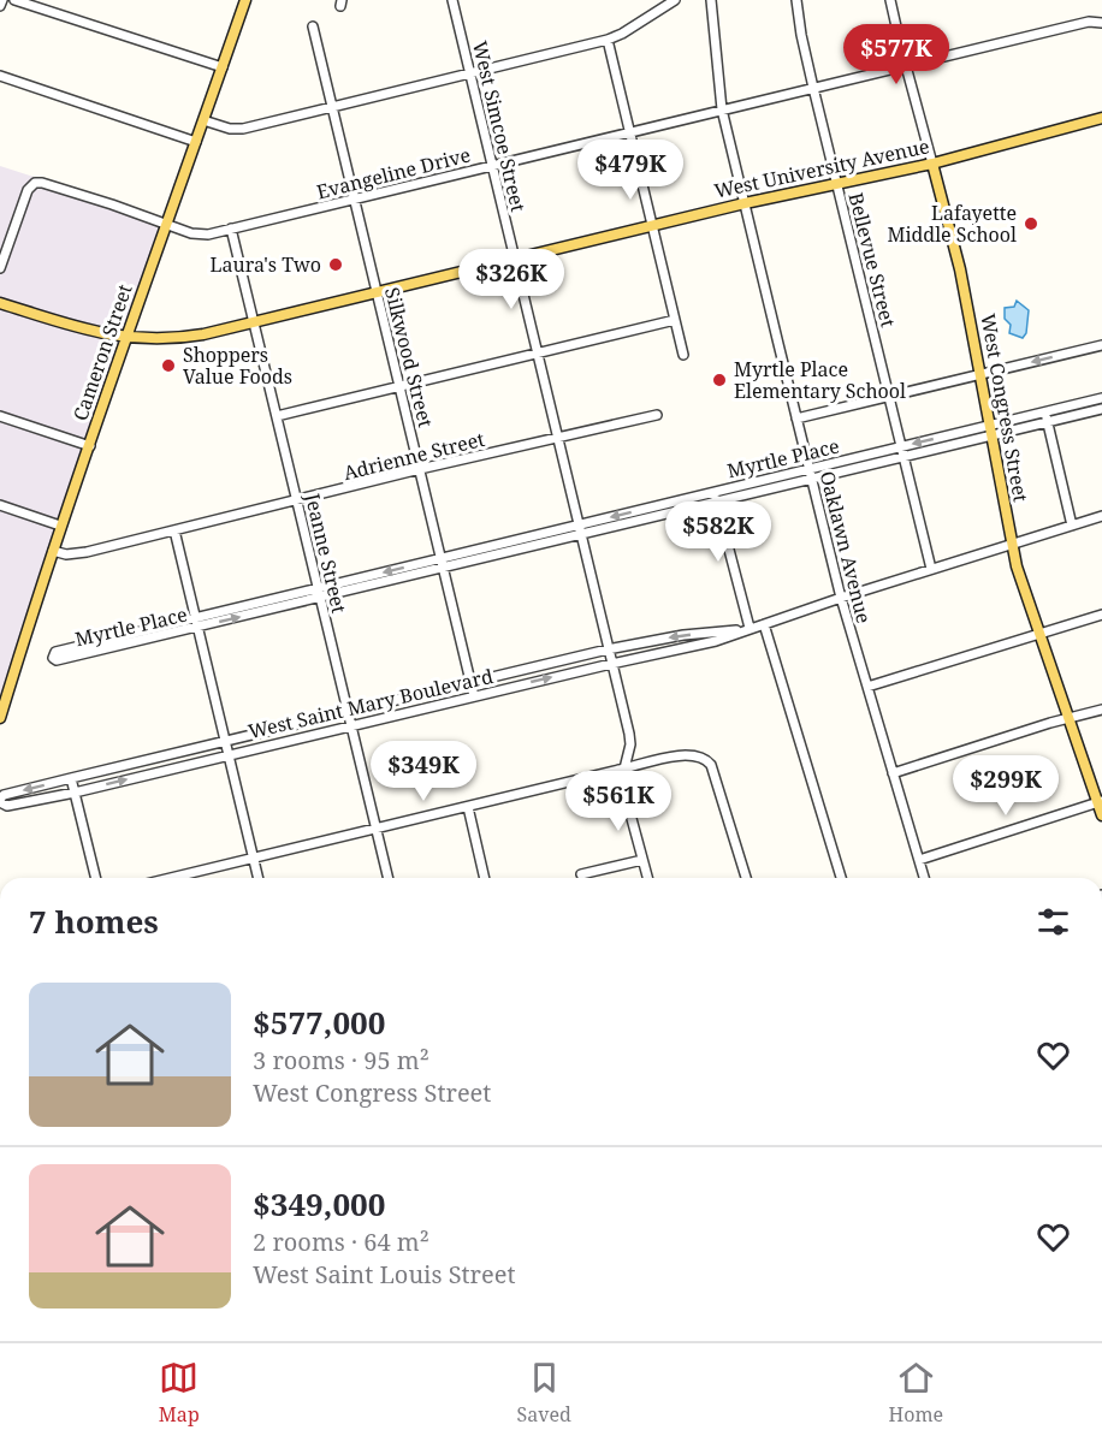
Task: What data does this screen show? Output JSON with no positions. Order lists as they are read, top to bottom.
{
  "streets": {
    "main road": ["West University Avenue", "Cameron Street", "West Congress Street"],
    "street": [
      "West Simcoe Street",
      "Evangeline Drive",
      "Bellevue Street",
      "Silkwood Street",
      "Adrienne Street",
      "Myrtle Place",
      "Oaklawn Avenue",
      "Jeanne Street",
      "West Saint Mary Boulevard"
    ]
  },
  "crossings": [
    ["West Simcoe Street", "West University Avenue"],
    ["West Simcoe Street", "Evangeline Drive"],
    ["West Simcoe Street", "Adrienne Street"],
    ["West Simcoe Street", "Myrtle Place"],
    ["West Simcoe Street", "West Saint Mary Boulevard"],
    ["West University Avenue", "Bellevue Street"],
    ["West University Avenue", "Cameron Street"],
    ["West University Avenue", "Silkwood Street"],
    ["West University Avenue", "West Congress Street"],
    ["West University Avenue", "Oaklawn Avenue"],
    ["West University Avenue", "Jeanne Street"],
    ["Evangeline Drive", "Bellevue Street"],
    ["Evangeline Drive", "Cameron Street"],
    ["Evangeline Drive", "Silkwood Street"],
    ["Evangeline Drive", "West Congress Street"],
    ["Evangeline Drive", "Oaklawn Avenue"],
    ["Evangeline Drive", "Jeanne Street"],
    ["Bellevue Street", "Myrtle Place"],
    ["Bellevue Street", "West Saint Mary Boulevard"],
    ["Cameron Street", "Adrienne Street"],
    ["Silkwood Street", "Adrienne Street"],
    ["Silkwood Street", "Myrtle Place"],
    ["Silkwood Street", "West Saint Mary Boulevard"],
    ["West Congress Street", "Myrtle Place"],
    ["West Congress Street", "West Saint Mary Boulevard"],
    ["Adrienne Street", "Jeanne Street"],
    ["Myrtle Place", "Oaklawn Avenue"],
    ["Myrtle Place", "Jeanne Street"],
    ["Oaklawn Avenue", "West Saint Mary Boulevard"],
    ["Jeanne Street", "West Saint Mary Boulevard"]
  ],
  "places": [
    "Lafayette Middle School",
    "Laura's Two",
    "Shoppers Value Foods",
    "Myrtle Place Elementary School"
  ],
  "page": {
    "price": [
      "$577K",
      "$479K",
      "$326K",
      "$582K",
      "$349K",
      "$299K",
      "$561K"
    ],
    "heading": "7 homes",
    "list": [
      {
        "name": "$577,000",
        "note": "3 rooms · 95 m² · West Congress Street"
      },
      {
        "name": "$349,000",
        "note": "2 rooms · 64 m² · West Saint Louis Street"
      }
    ],
    "tabs": ["Map", "Saved", "Home"]
  }
}
